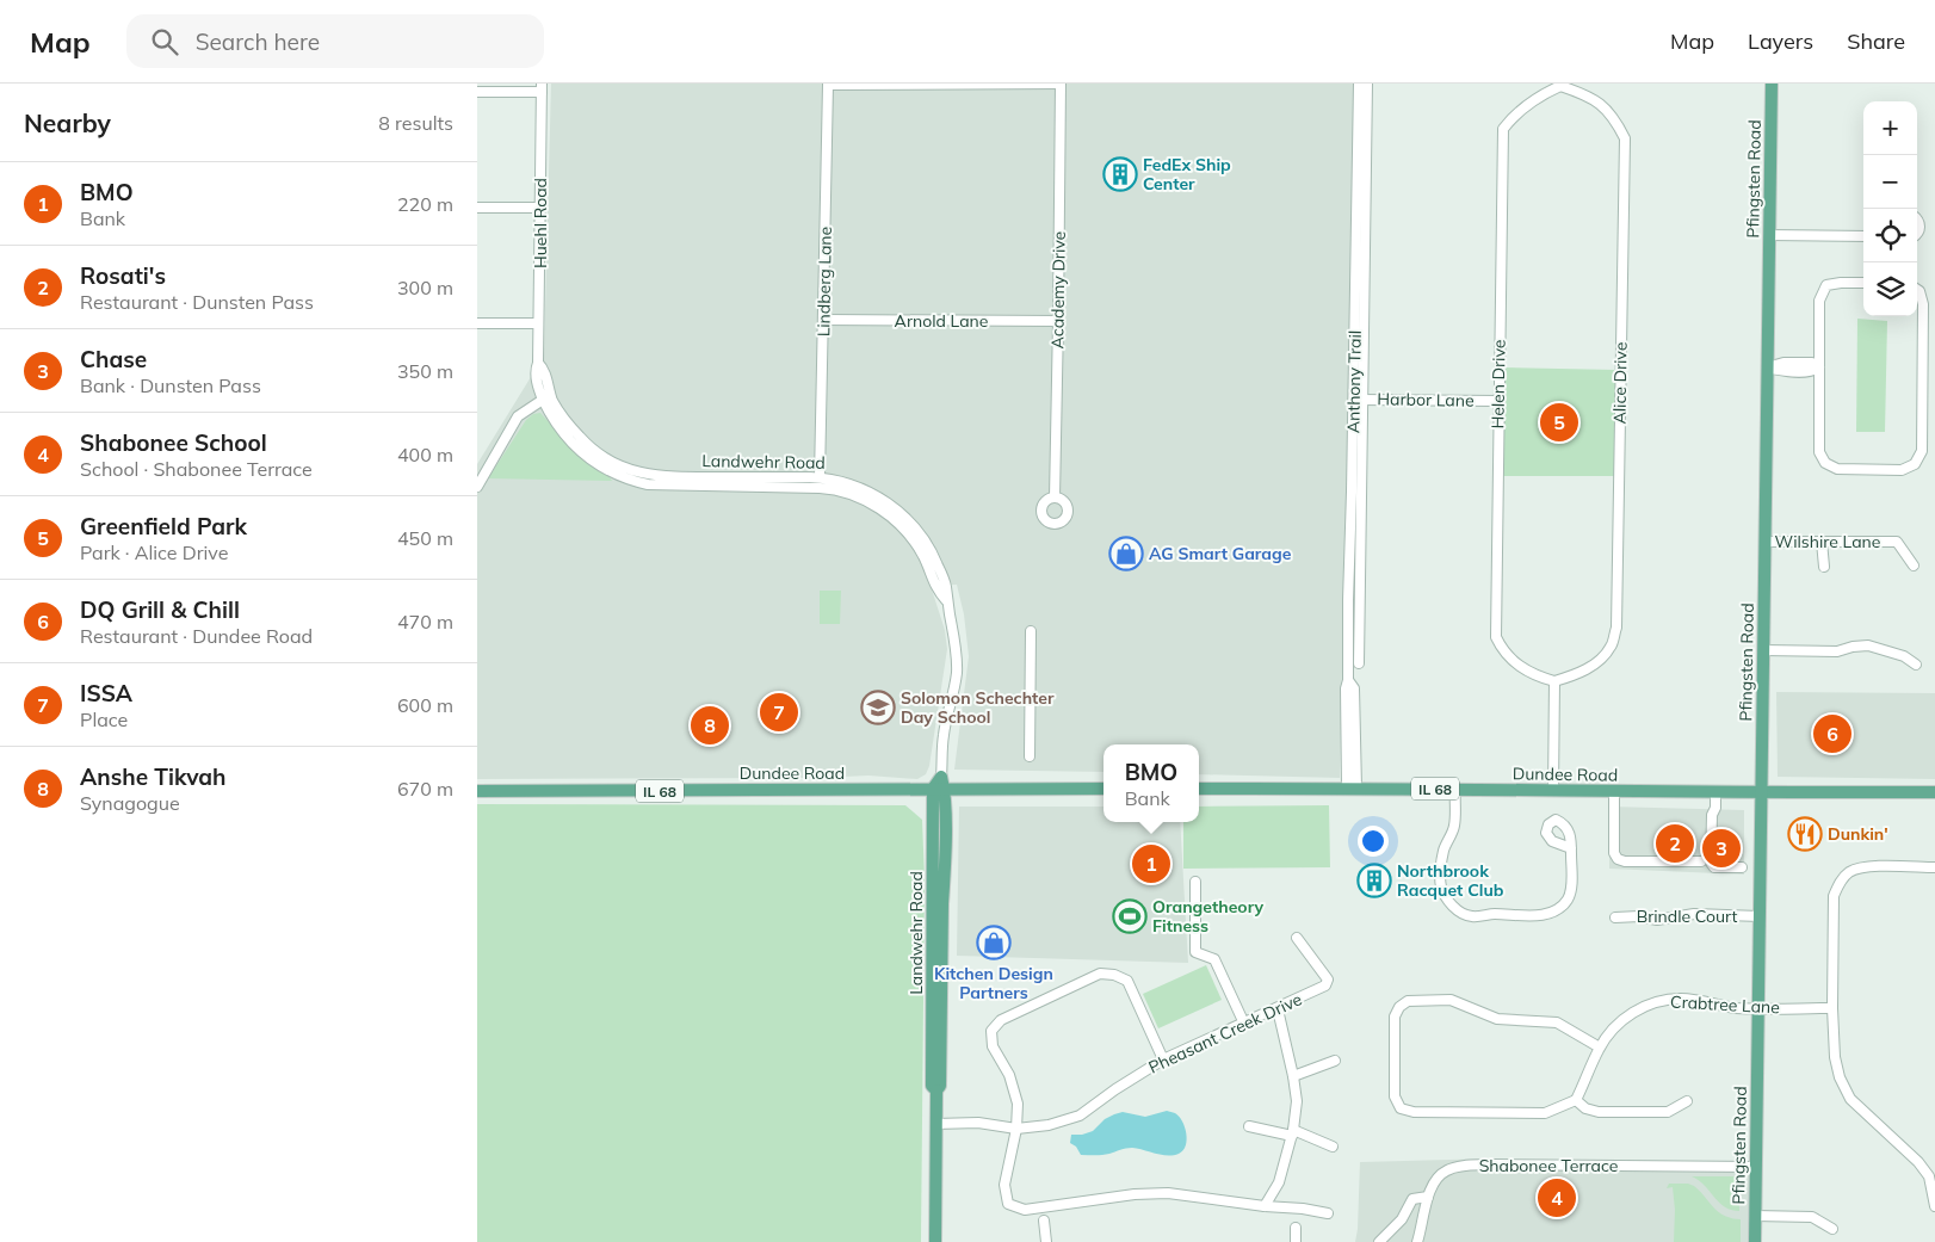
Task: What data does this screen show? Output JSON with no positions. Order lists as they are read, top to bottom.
{
  "streets": {
    "main road": [
      "Pfingsten Road",
      "Landwehr Road",
      "Dundee Road",
      "IL 68"
    ],
    "street": [
      "Huehl Road",
      "Lindberg Lane",
      "Academy Drive",
      "Arnold Lane",
      "Anthony Trail",
      "Alice Drive",
      "Helen Drive",
      "Harbor Lane",
      "Wilshire Lane",
      "Brindle Court",
      "Crabtree Lane",
      "Pheasant Creek Drive",
      "Shabonee Terrace"
    ]
  },
  "crossings": [
    ["Pfingsten Road", "Wilshire Lane"],
    ["Pfingsten Road", "Dundee Road"],
    ["Pfingsten Road", "Brindle Court"],
    ["Pfingsten Road", "Crabtree Lane"],
    ["Pfingsten Road", "Shabonee Terrace"],
    ["Huehl Road", "Landwehr Road"],
    ["Lindberg Lane", "Arnold Lane"],
    ["Lindberg Lane", "Landwehr Road"],
    ["Academy Drive", "Arnold Lane"],
    ["Anthony Trail", "Harbor Lane"],
    ["Anthony Trail", "Dundee Road"],
    ["Alice Drive", "Helen Drive"],
    ["Helen Drive", "Harbor Lane"],
    ["Landwehr Road", "Dundee Road"],
    ["Landwehr Road", "Pheasant Creek Drive"]
  ],
  "places": {
    "building": ["FedEx Ship Center", "Northbrook Racquet Club"],
    "shop": ["AG Smart Garage", "Kitchen Design Partners"],
    "school or university": ["Solomon Schechter Day School"],
    "restaurant": ["Dunkin'"],
    "sports": ["Orangetheory Fitness"]
  },
  "page": {
    "header": "Map",
    "search": "Search here",
    "nav": ["Map", "Layers", "Share"],
    "heading": ["Nearby", "8 results"],
    "map_buttons": ["+", "−"],
    "list": [
      {
        "mark": "1",
        "name": "BMO",
        "note": "Bank",
        "value": "220 m"
      },
      {
        "mark": "2",
        "name": "Rosati's",
        "note": "Restaurant · Dunsten Pass",
        "value": "300 m"
      },
      {
        "mark": "3",
        "name": "Chase",
        "note": "Bank · Dunsten Pass",
        "value": "350 m"
      },
      {
        "mark": "4",
        "name": "Shabonee School",
        "note": "School · Shabonee Terrace",
        "value": "400 m"
      },
      {
        "mark": "5",
        "name": "Greenfield Park",
        "note": "Park · Alice Drive",
        "value": "450 m"
      },
      {
        "mark": "6",
        "name": "DQ Grill & Chill",
        "note": "Restaurant · Dundee Road",
        "value": "470 m"
      },
      {
        "mark": "7",
        "name": "ISSA",
        "note": "Place",
        "value": "600 m"
      },
      {
        "mark": "8",
        "name": "Anshe Tikvah",
        "note": "Synagogue",
        "value": "670 m"
      }
    ],
    "pins": [
      "5",
      "7",
      "8",
      "6",
      "2",
      "3",
      "1",
      "4"
    ],
    "popup": ["BMO", "Bank"]
  }
}
